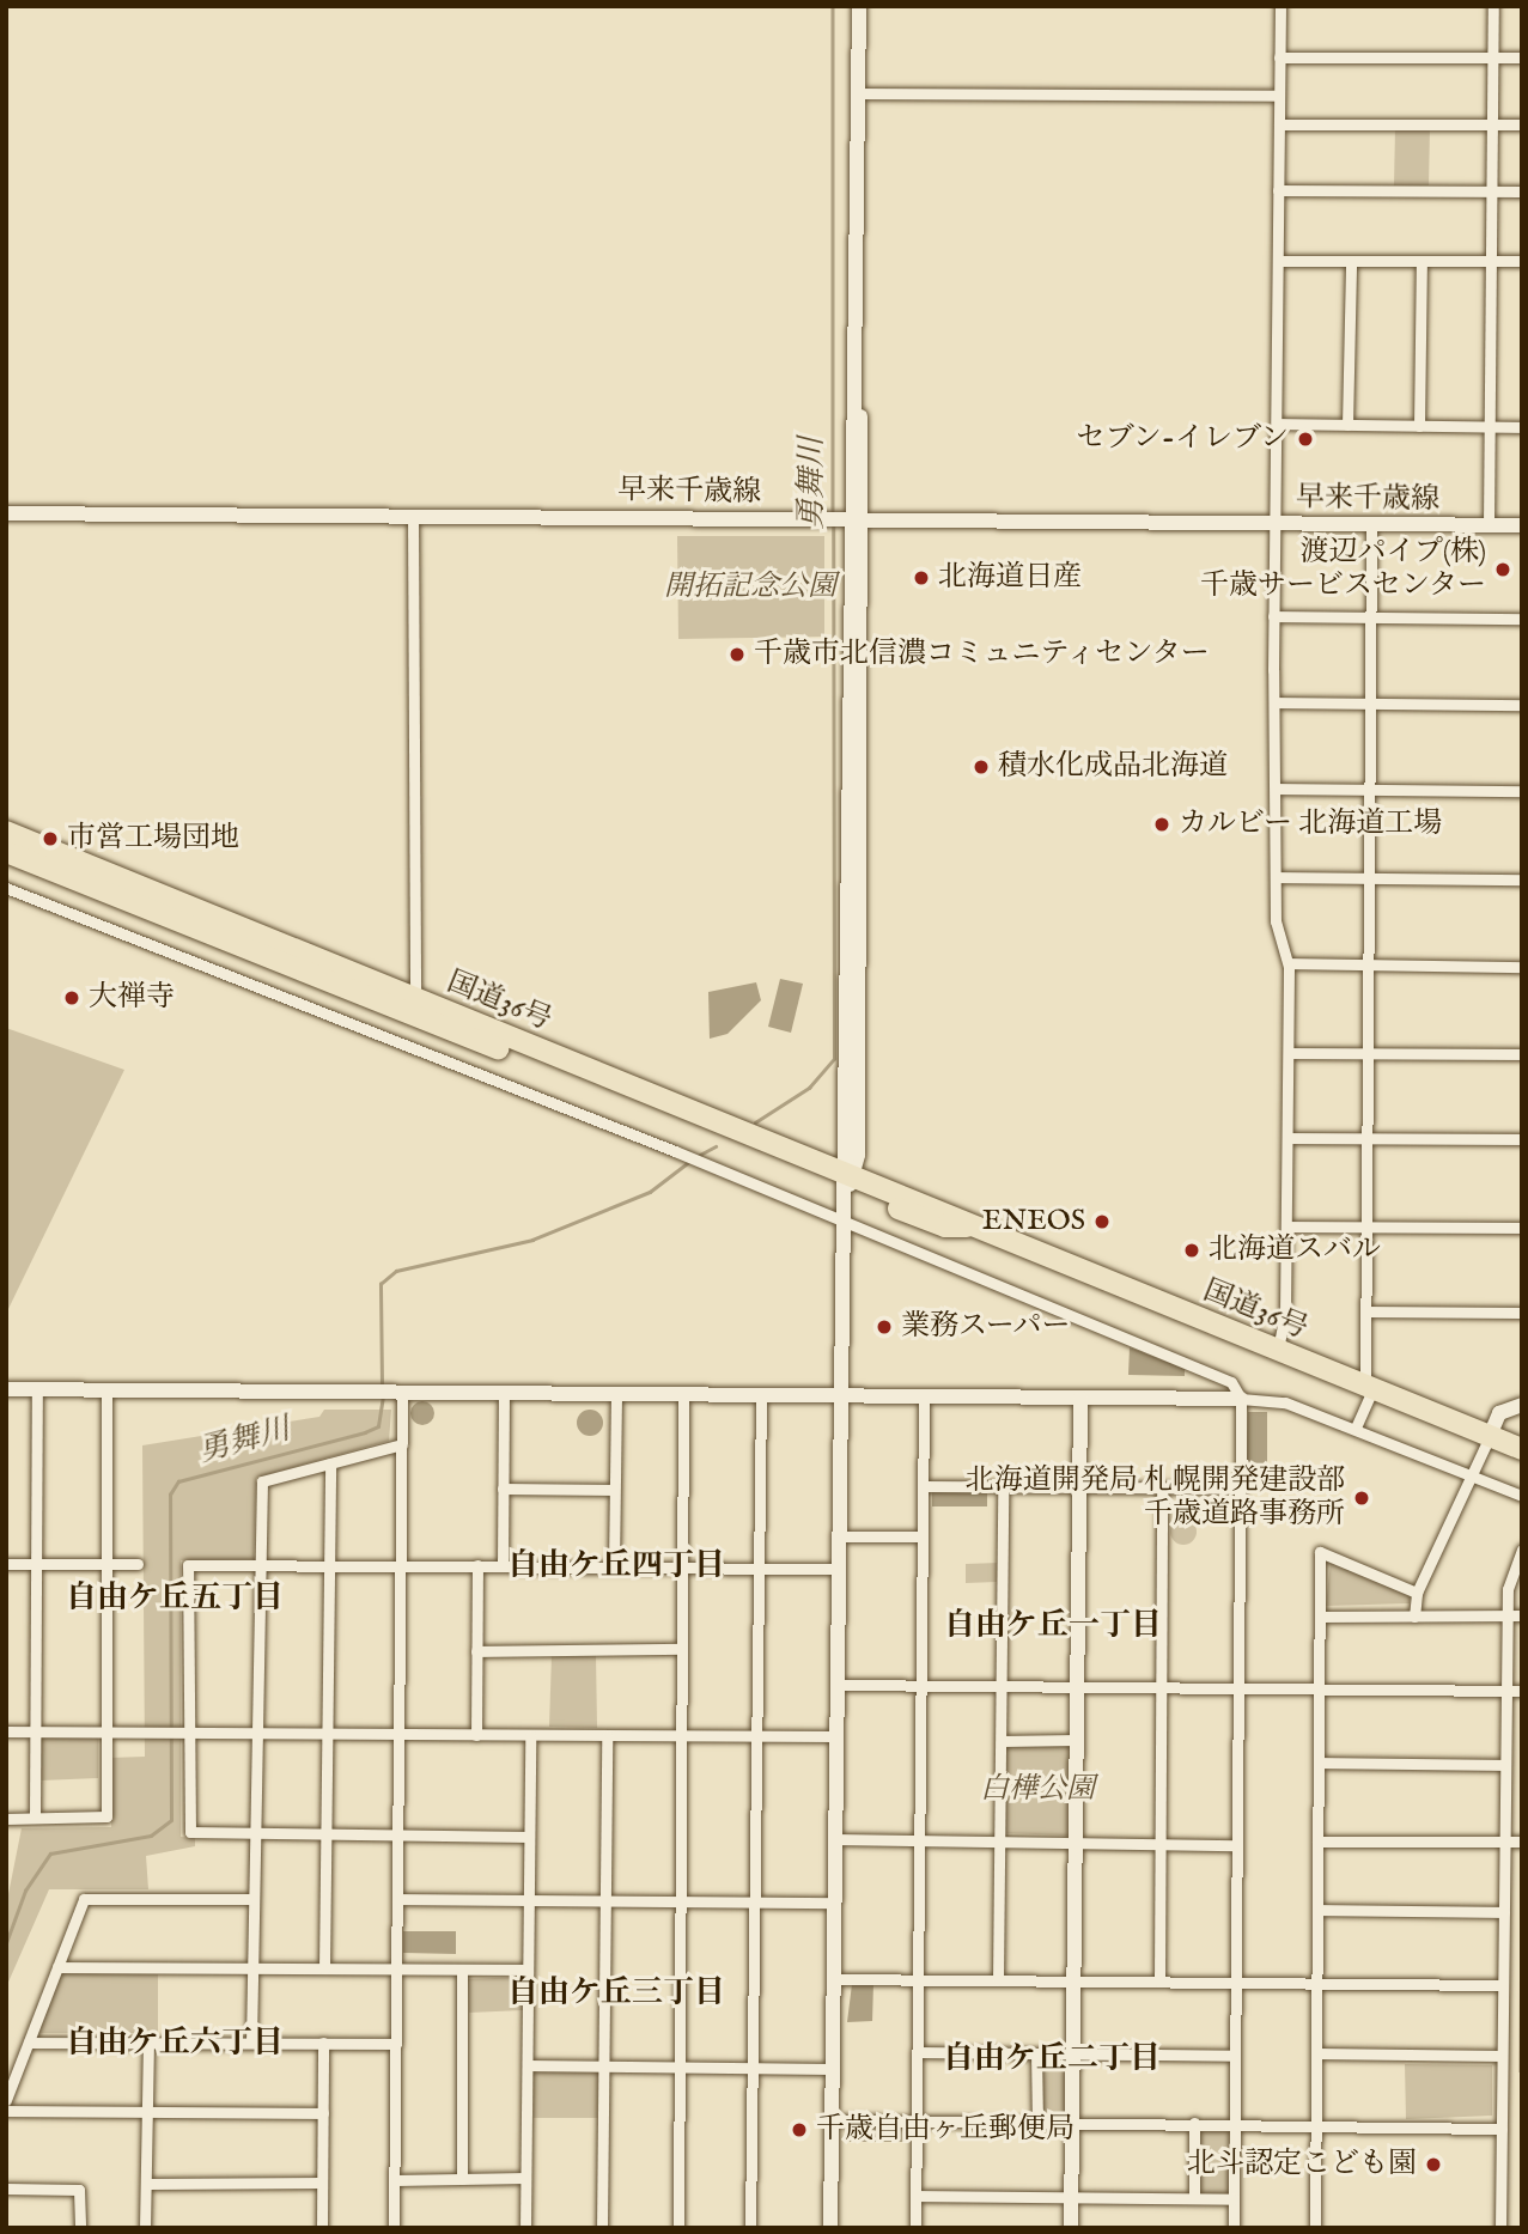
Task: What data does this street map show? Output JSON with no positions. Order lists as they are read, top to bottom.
{
  "streets": {
    "highway": ["国道36号"],
    "street": ["早来千歳線"]
  },
  "districts": [
    "自由ケ丘四丁目",
    "自由ケ丘五丁目",
    "自由ケ丘一丁目",
    "自由ケ丘三丁目",
    "自由ケ丘六丁目",
    "自由ケ丘二丁目"
  ],
  "water": ["勇舞川"],
  "parks": ["開拓記念公園", "白樺公園"],
  "places": [
    "セブン-イレブン",
    "渡辺パイプ(株) 千歳サービスセンター",
    "北海道日産",
    "千歳市北信濃コミュニティセンター",
    "積水化成品北海道",
    "カルビー 北海道工場",
    "市営工場団地",
    "大禅寺",
    "ENEOS",
    "北海道スバル",
    "業務スーパー",
    "北海道開発局 札幌開発建設部 千歳道路事務所",
    "千歳自由ヶ丘郵便局",
    "北斗認定こども園"
  ]
}
